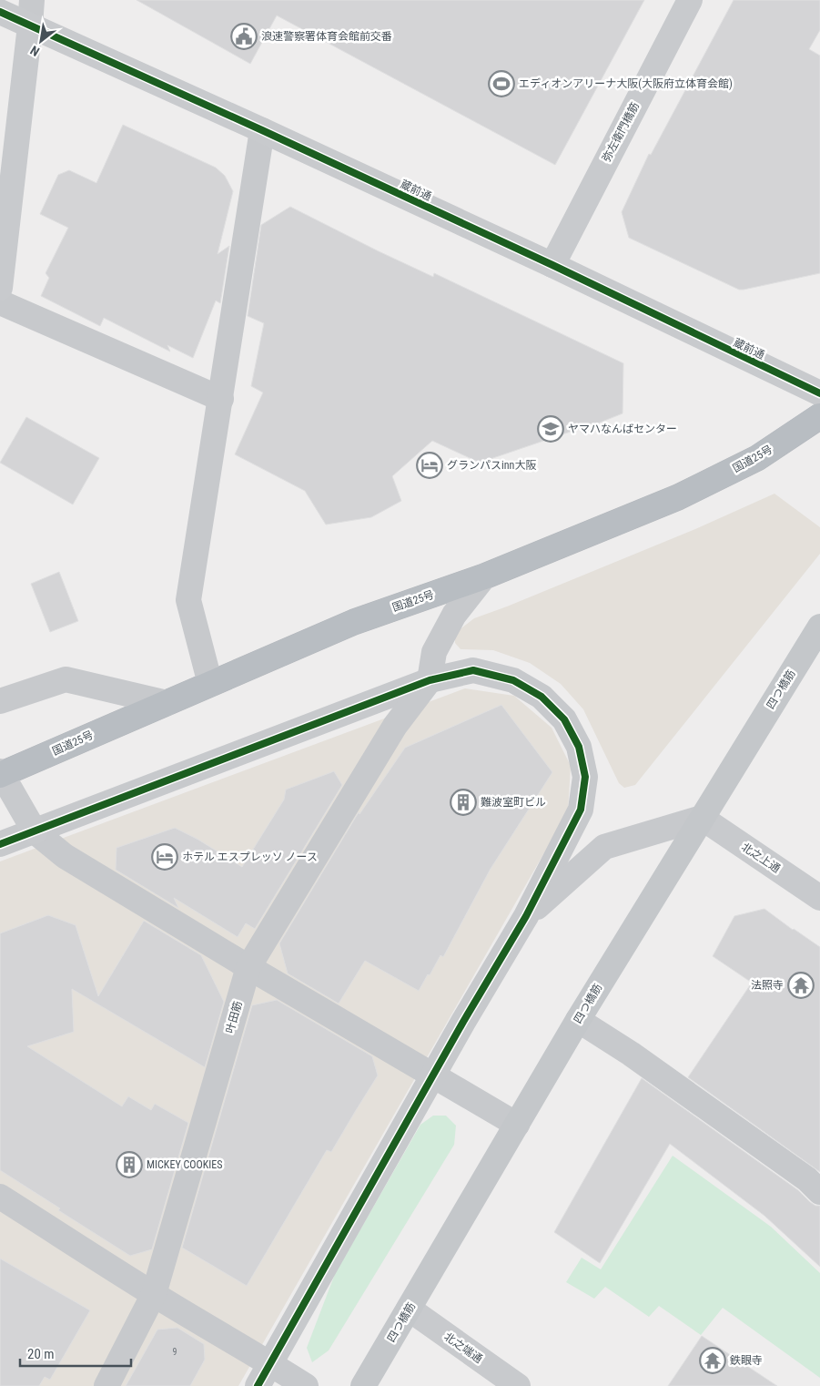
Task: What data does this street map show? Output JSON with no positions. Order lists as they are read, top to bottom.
{
  "streets": {
    "highway": ["国道25号"],
    "main road": ["四つ橋筋"],
    "street": [
      "弥左衛門橋筋",
      "蔵前通",
      "北之上通",
      "叶田筋",
      "北之端通"
    ]
  },
  "crossings": [
    ["弥左衛門橋筋", "蔵前通"],
    ["四つ橋筋", "北之上通"],
    ["四つ橋筋", "北之端通"]
  ],
  "places": {
    "public building": ["浪速警察署体育会館前交番"],
    "sports": ["エディオンアリーナ大阪(大阪府立体育会館)"],
    "school or university": ["ヤマハなんばセンター"],
    "hotel": ["グランパスinn大阪", "ホテル エスプレッソ ノース"],
    "building": ["難波室町ビル", "MICKEY COOKIES"],
    "temple": ["法照寺", "鉄眼寺"]
  },
  "house_numbers": ["9"],
  "scale_bar": "20 m",
  "north": "bottom left"
}
